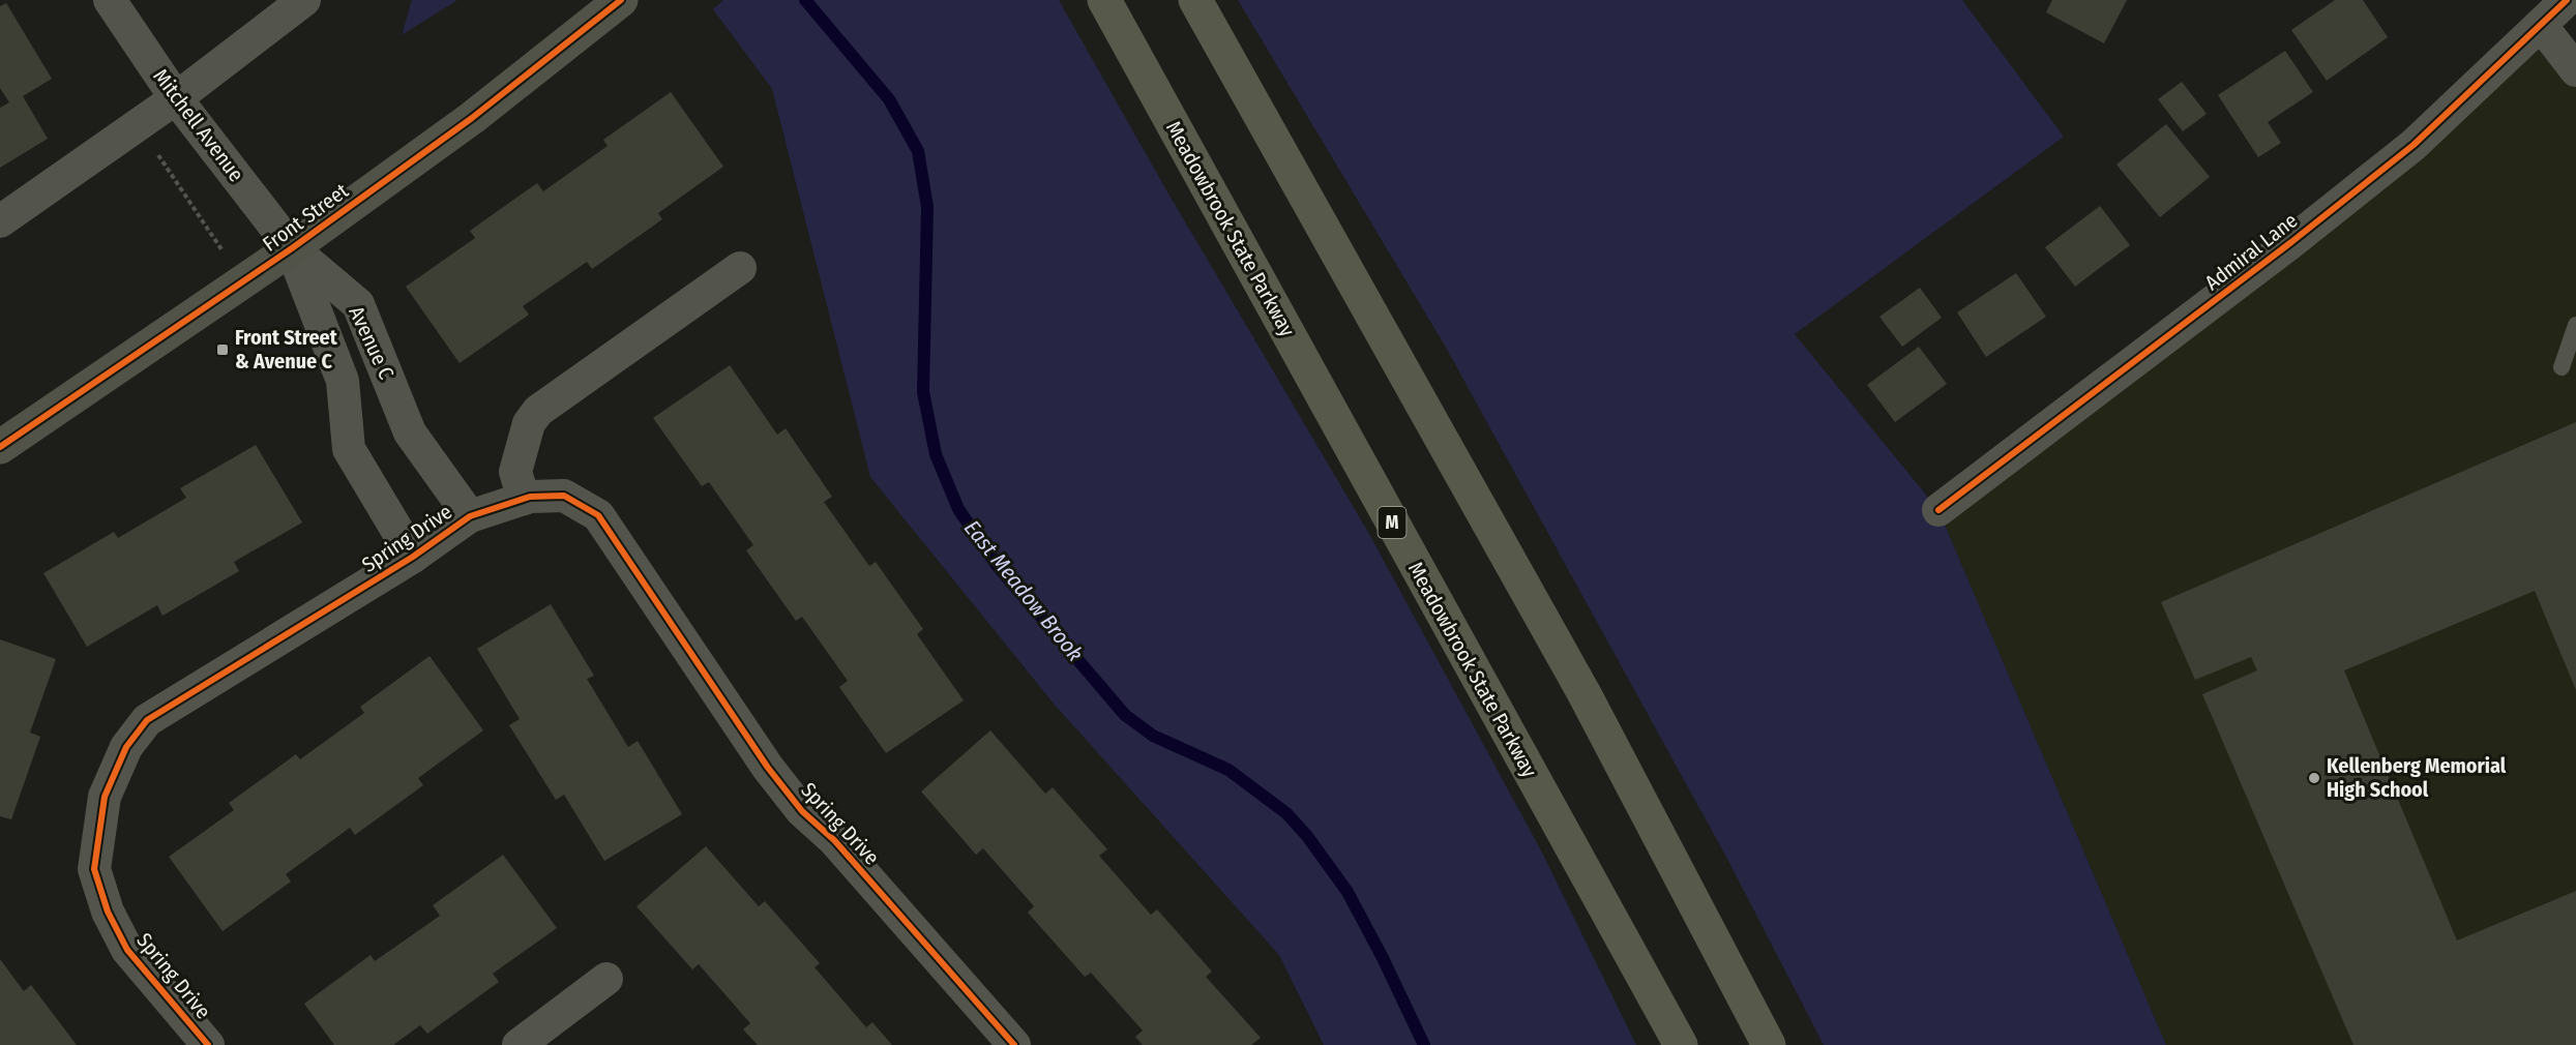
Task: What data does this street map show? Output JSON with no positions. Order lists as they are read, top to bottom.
{
  "streets": {
    "highway": ["Meadowbrook State Parkway", "M"],
    "main road": ["Front Street"],
    "street": [
      "Mitchell Avenue",
      "Admiral Lane",
      "Avenue C",
      "Spring Drive"
    ]
  },
  "crossings": [
    ["Mitchell Avenue", "Front Street"],
    ["Mitchell Avenue", "Avenue C"],
    ["Front Street", "Avenue C"],
    ["Avenue C", "Spring Drive"]
  ],
  "water": ["East Meadow Brook"],
  "places": {
    "transit": ["Front Street & Avenue C"],
    "other": ["Kellenberg Memorial High School"]
  }
}
